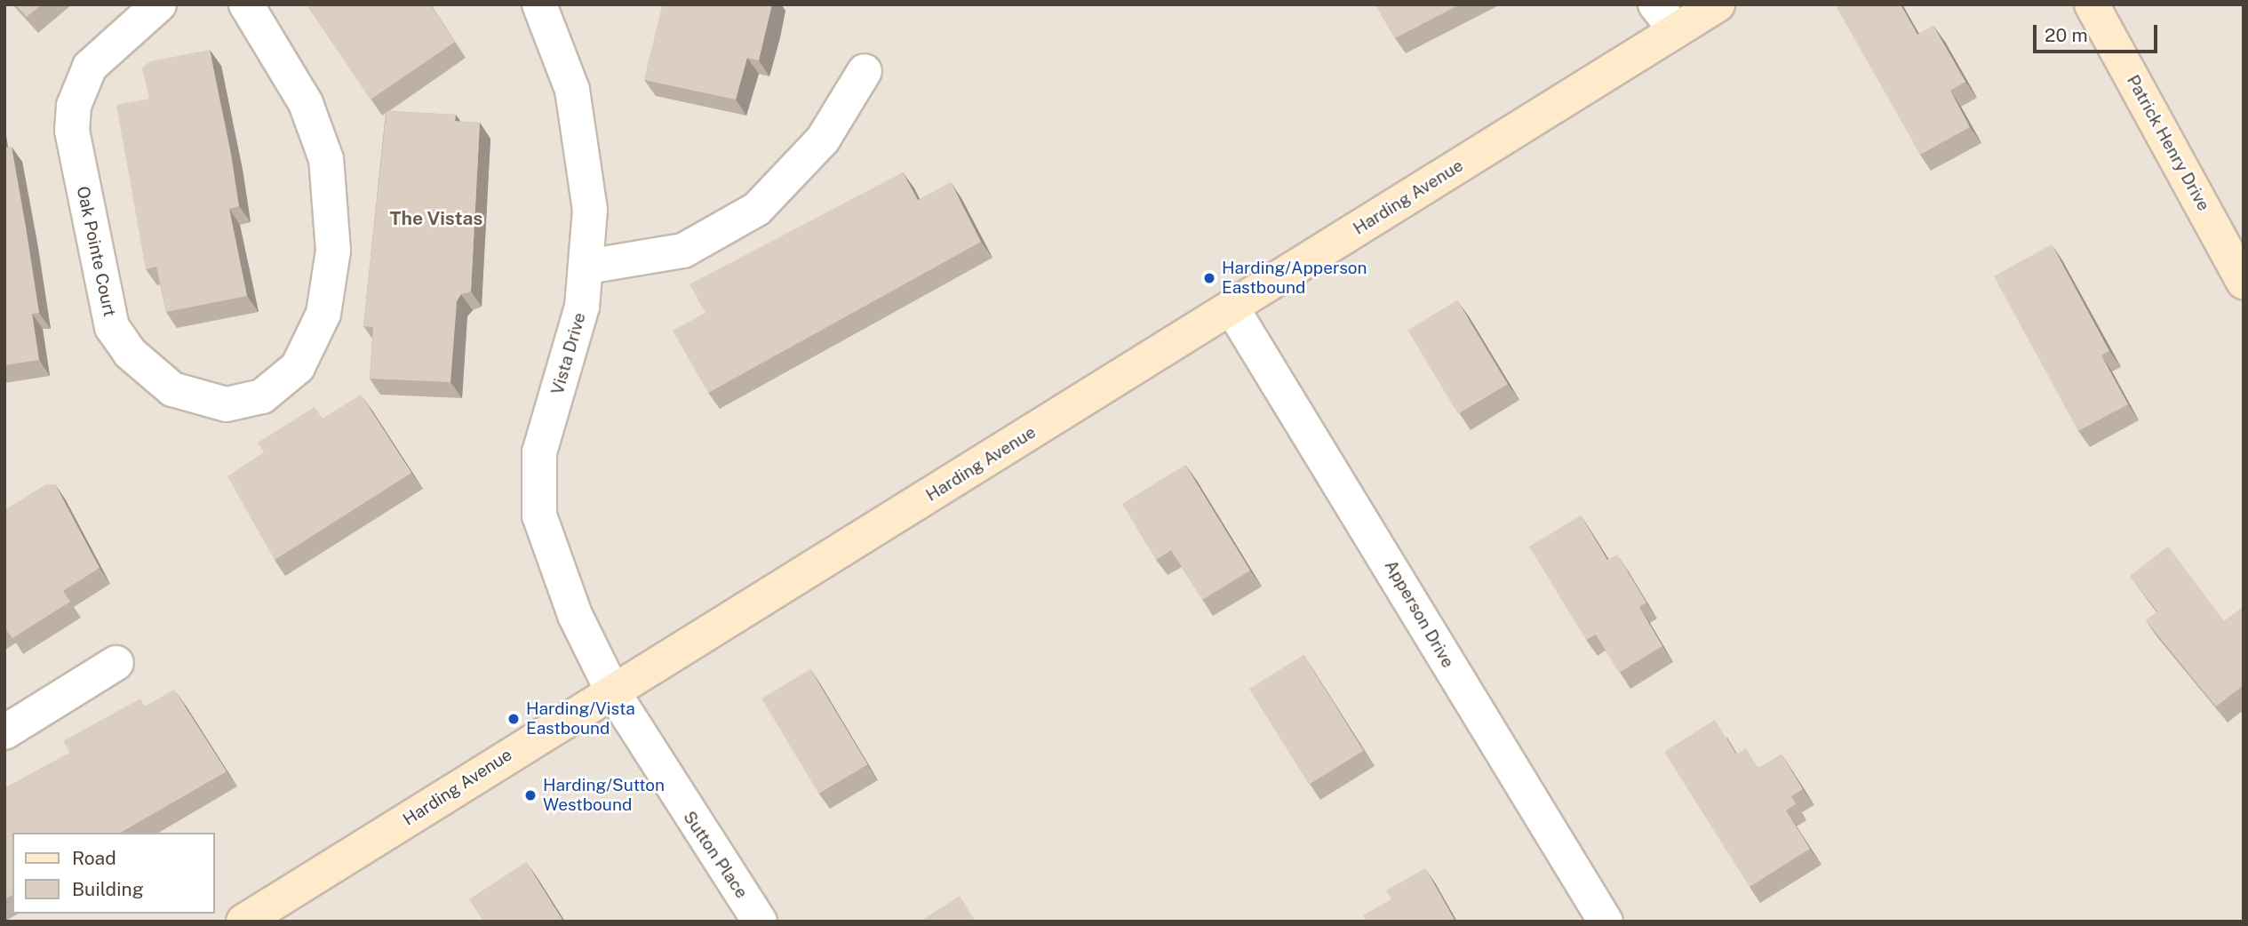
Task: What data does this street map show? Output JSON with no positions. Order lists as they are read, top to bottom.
{
  "streets": {
    "main road": ["Patrick Henry Drive", "Harding Avenue"],
    "street": [
      "Oak Pointe Court",
      "Vista Drive",
      "Apperson Drive",
      "Sutton Place"
    ]
  },
  "crossings": [
    ["Harding Avenue", "Vista Drive"],
    ["Harding Avenue", "Apperson Drive"],
    ["Harding Avenue", "Sutton Place"],
    ["Vista Drive", "Sutton Place"]
  ],
  "districts": ["The Vistas"],
  "places": ["Harding/Apperson Eastbound", "Harding/Vista Eastbound", "Harding/Sutton Westbound"],
  "legend": ["Road", "Building"],
  "scale_bar": "20 m"
}
